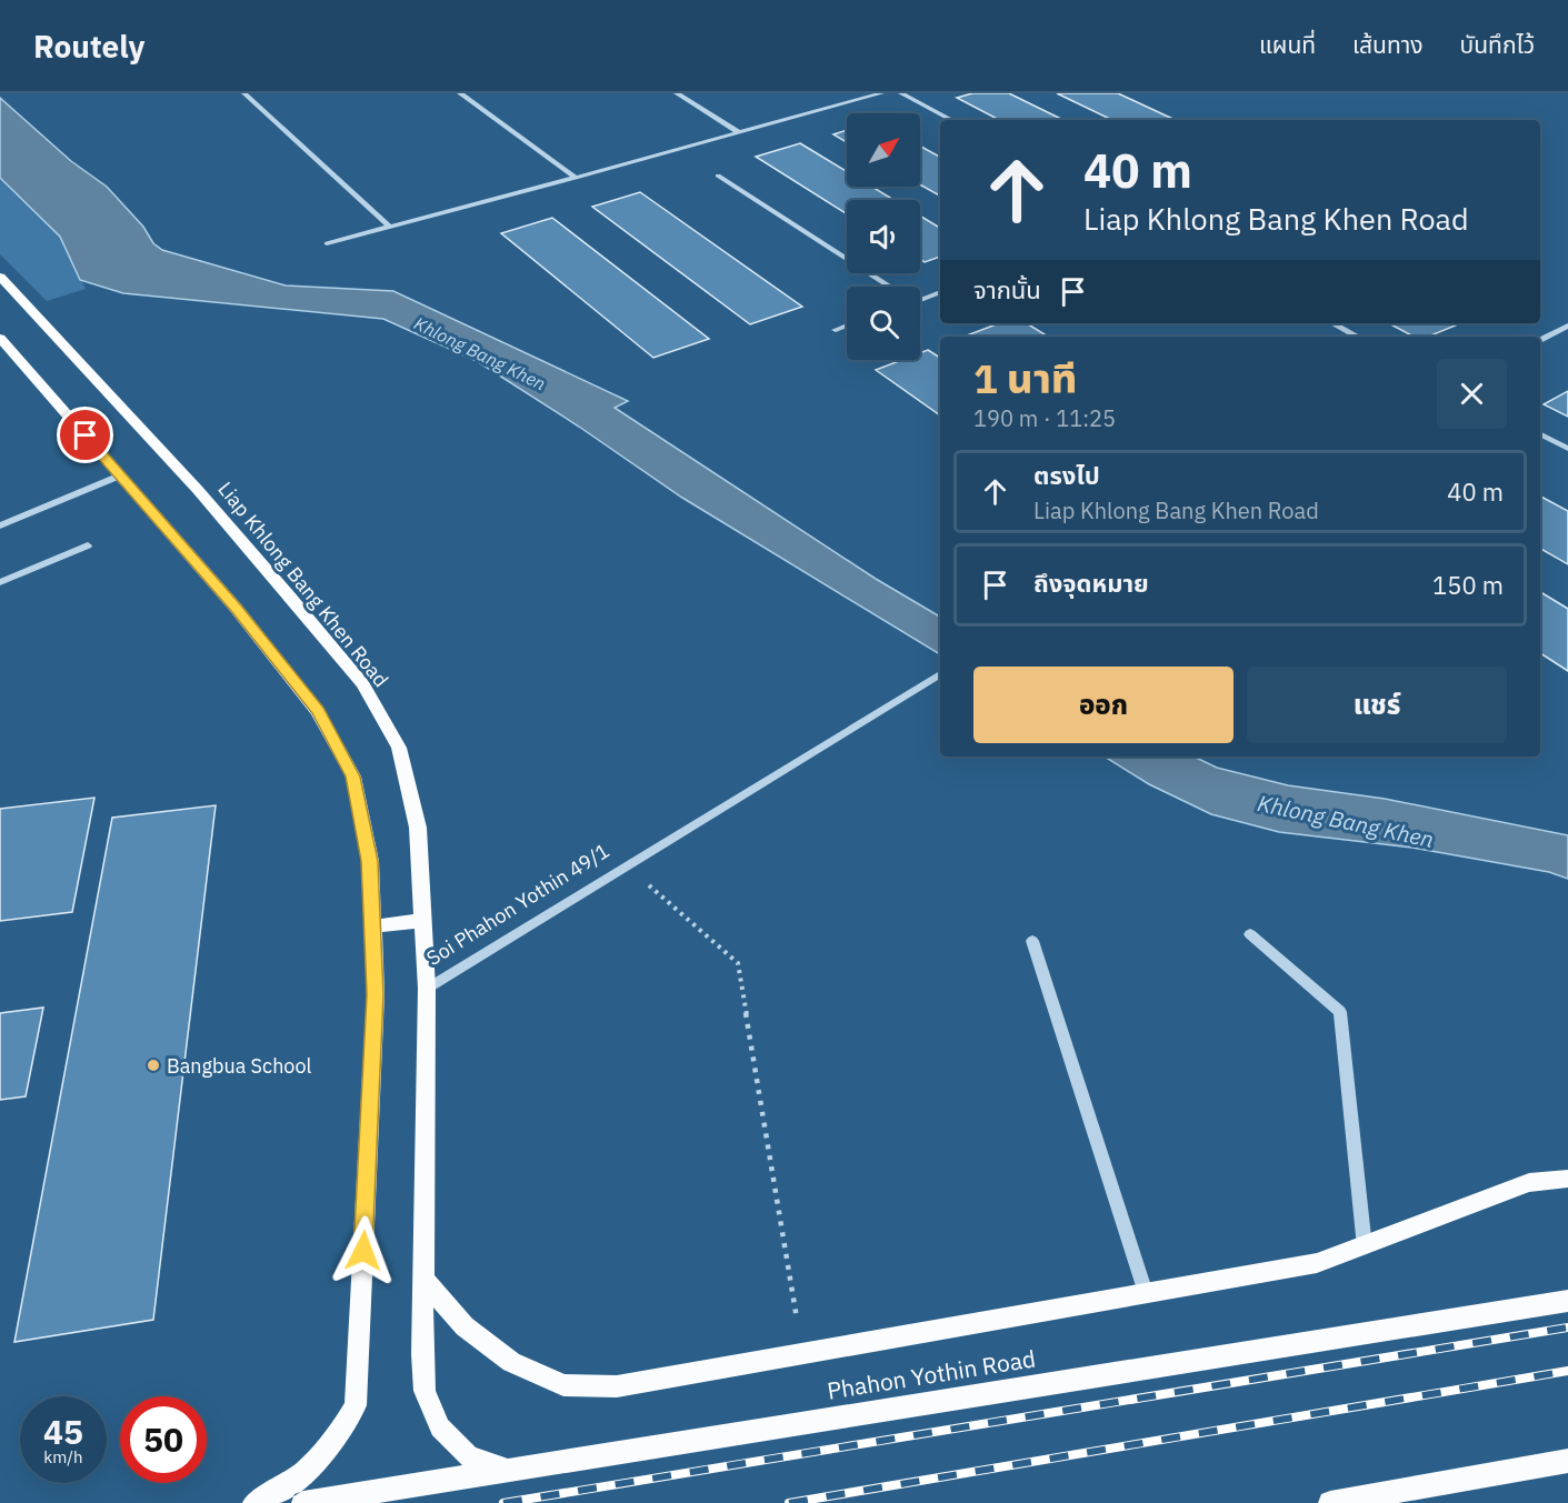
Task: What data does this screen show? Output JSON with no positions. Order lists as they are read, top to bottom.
{
  "streets": {
    "main road": ["Liap Khlong Bang Khen Road", "Soi Phahon Yothin 49/1", "Phahon Yothin Road"]
  },
  "crossings": [
    ["Liap Khlong Bang Khen Road", "Soi Phahon Yothin 49/1"],
    ["Soi Phahon Yothin 49/1", "Phahon Yothin Road"]
  ],
  "water": ["Khlong Bang Khen"],
  "places": ["Bangbua School"],
  "north": "top right",
  "page": {
    "header": "Routely",
    "nav": ["แผนที่", "เส้นทาง", "บันทึกไว้"],
    "turn": ["40 m", "Liap Khlong Bang Khen Road"],
    "then": "จากนั้น",
    "heading": ["1 นาที", "190 m · 11:25"],
    "list": [
      {
        "name": "ตรงไป",
        "note": "Liap Khlong Bang Khen Road",
        "value": "40 m"
      },
      {
        "name": "ถึงจุดหมาย",
        "value": "150 m"
      }
    ],
    "buttons": ["ออก", "แชร์"],
    "speed": "45 km/h",
    "limit": "50"
  }
}
